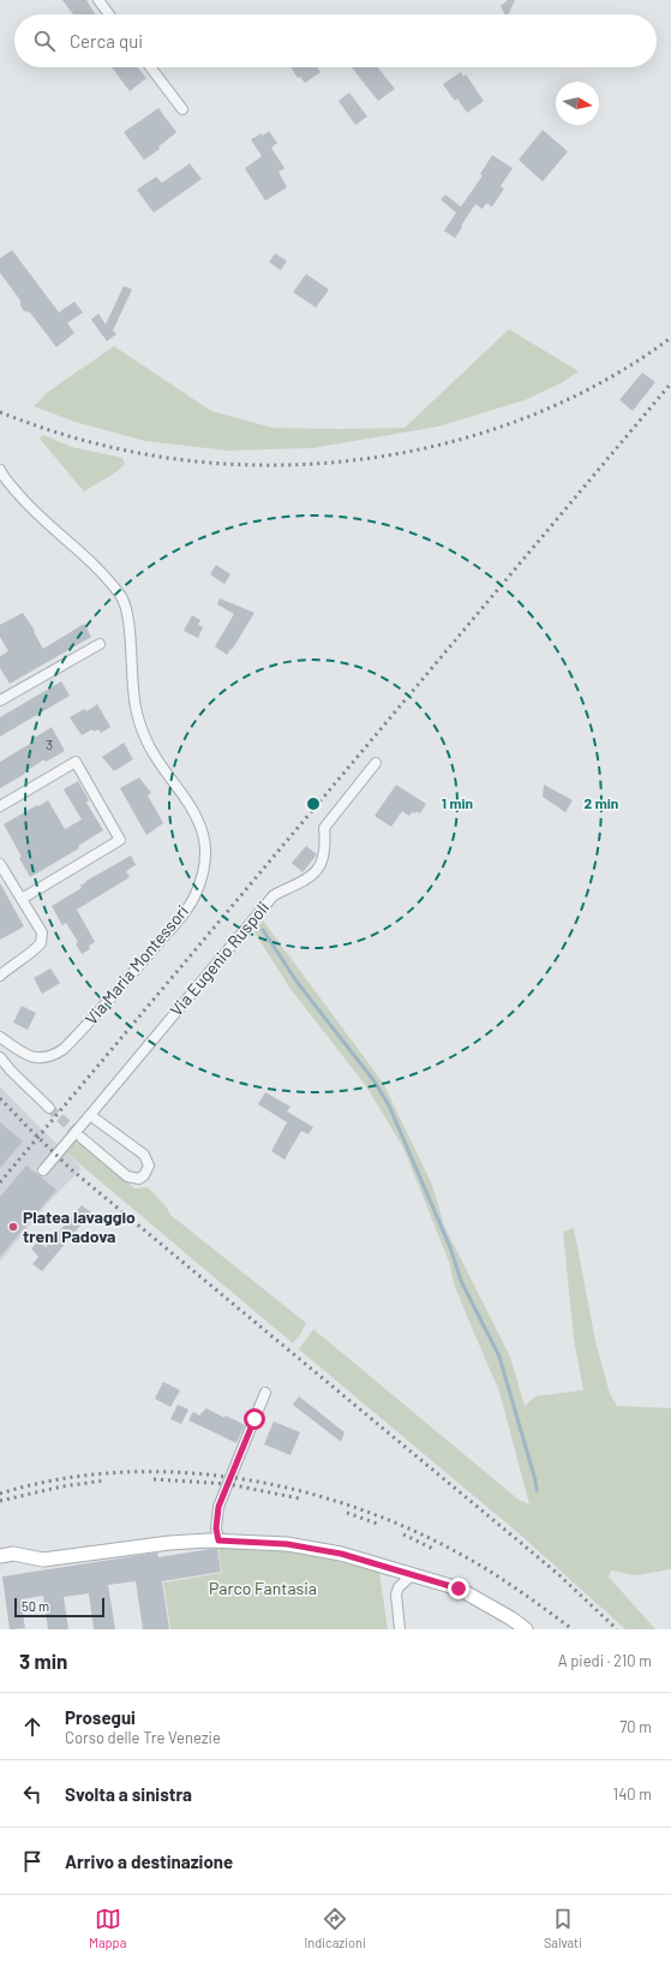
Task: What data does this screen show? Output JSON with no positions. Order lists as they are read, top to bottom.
{
  "streets": {
    "street": ["Via Eugenio Ruspoli", "Via Maria Montessori"]
  },
  "parks": ["Parco Fantasia"],
  "places": ["Platea lavaggio treni Padova"],
  "house_numbers": ["3"],
  "scale_bar": "50 m",
  "north": "right",
  "page": {
    "search": "Cerca qui",
    "scale": "50 m",
    "heading": ["3 min", "A piedi · 210 m"],
    "list": [
      ["Prosegui", "Corso delle Tre Venezie", "70 m"],
      ["Svolta a sinistra", "140 m"],
      "Arrivo a destinazione"
    ],
    "nav": ["Mappa", "Indicazioni", "Salvati"]
  },
  "rings": ["1 min", "2 min"]
}
